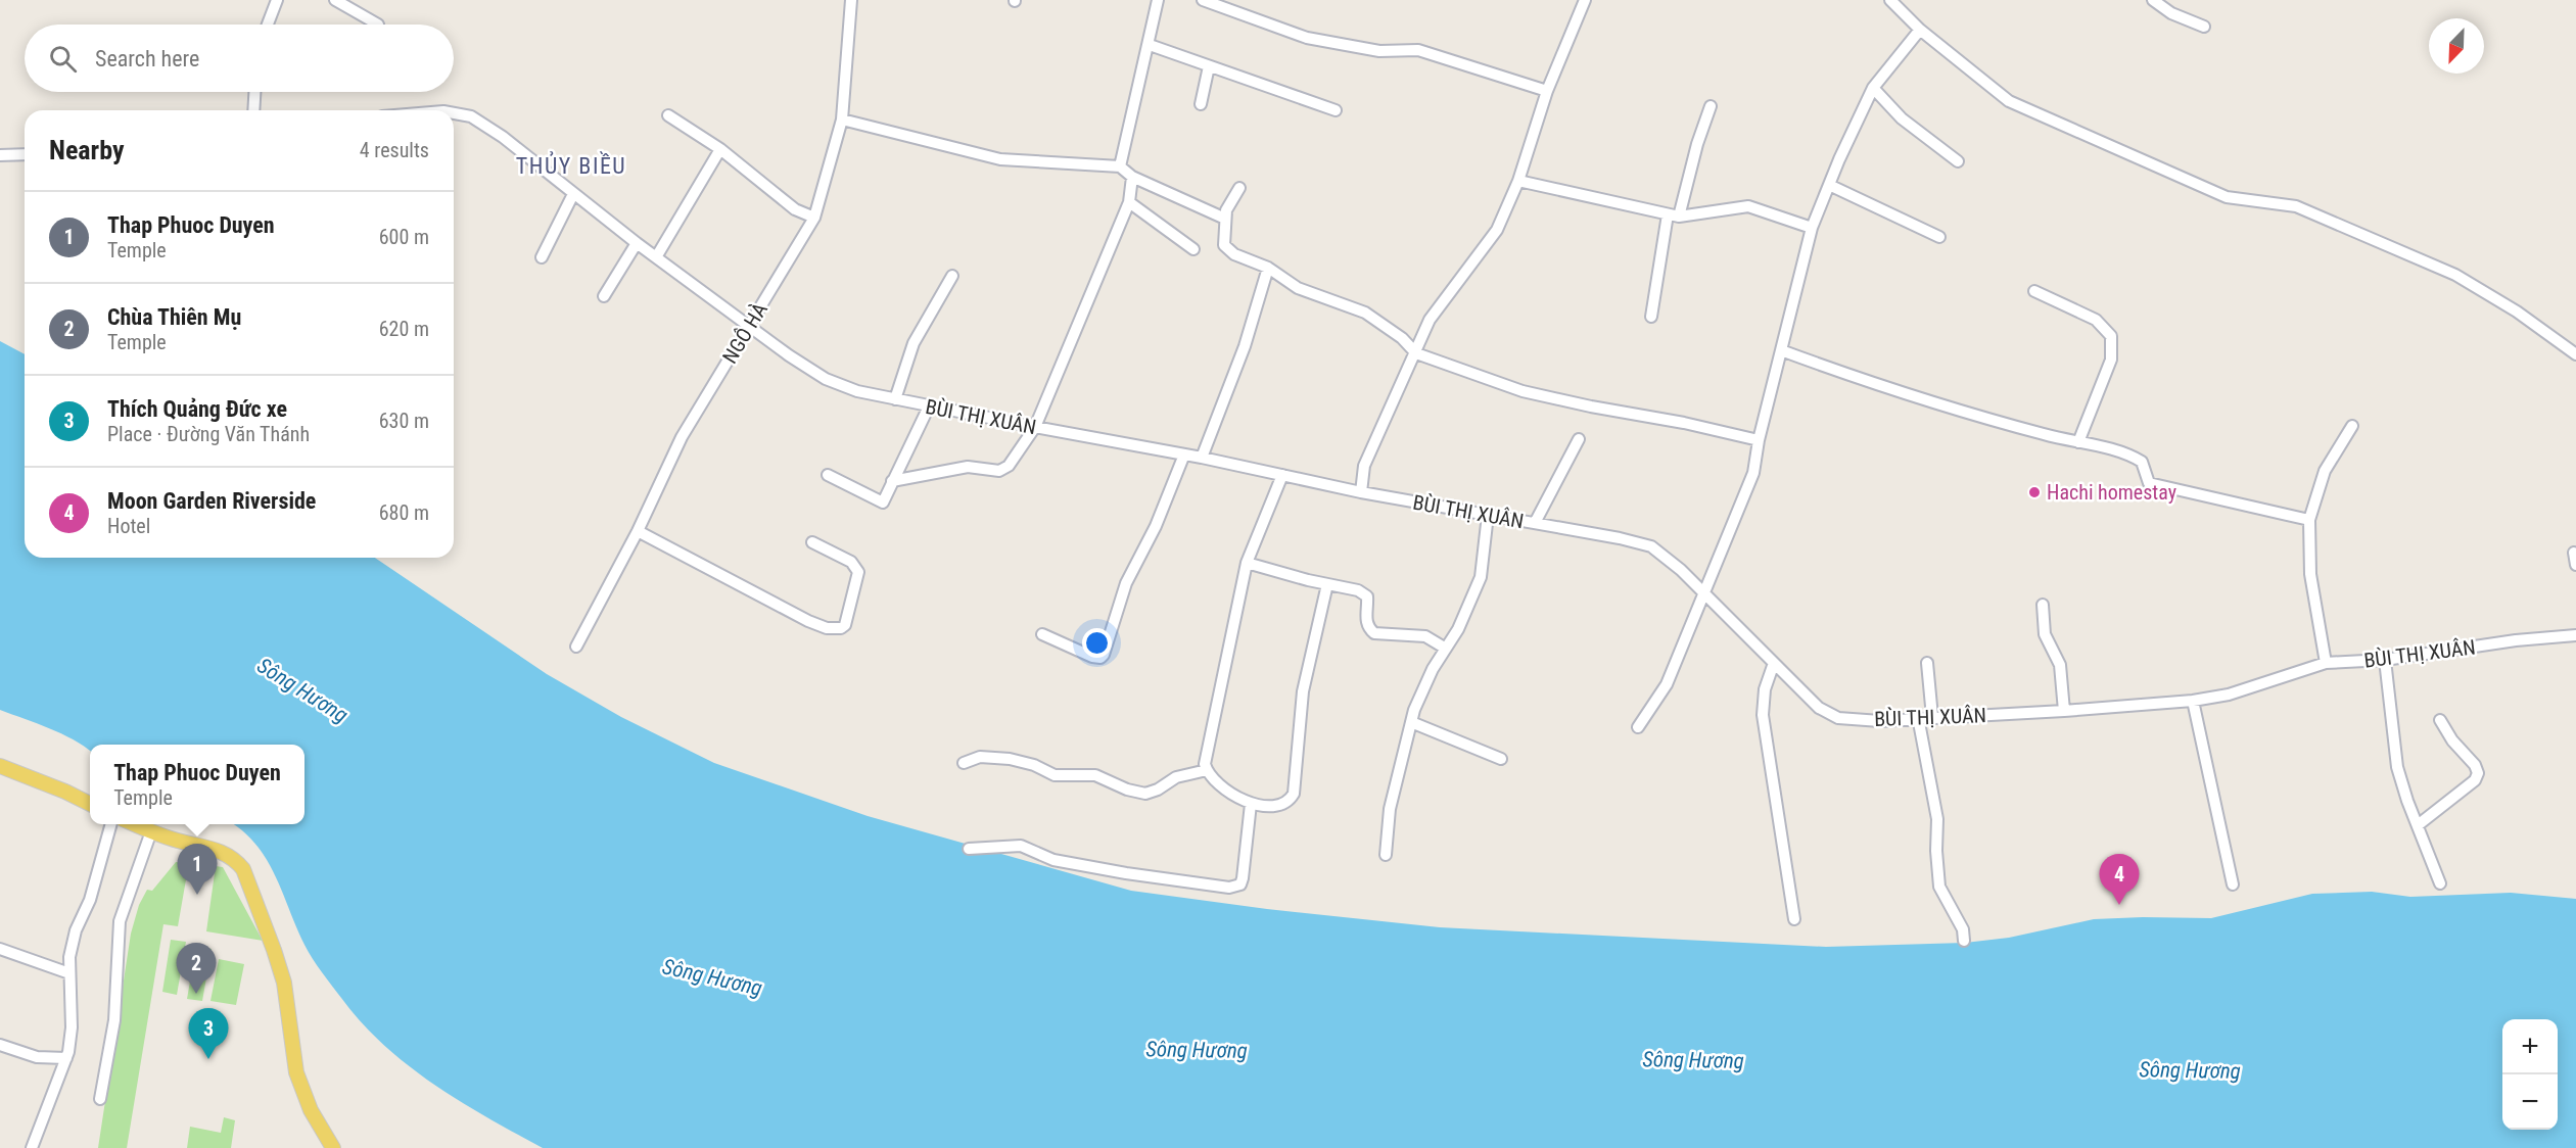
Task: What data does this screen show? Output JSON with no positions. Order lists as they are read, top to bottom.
{
  "streets": {
    "street": ["NGÔ HÀ", "BÙI THỊ XUÂN"]
  },
  "crossings": [
    ["NGÔ HÀ", "BÙI THỊ XUÂN"]
  ],
  "districts": ["THỦY BIỀU"],
  "water": ["Sông Hương"],
  "places": ["Hachi homestay"],
  "north": "bottom left",
  "page": {
    "search": "Search here",
    "heading": ["Nearby", "4 results"],
    "list": [
      {
        "mark": "1",
        "name": "Thap Phuoc Duyen",
        "note": "Temple",
        "value": "600 m"
      },
      {
        "mark": "2",
        "name": "Chùa Thiên Mụ",
        "note": "Temple",
        "value": "620 m"
      },
      {
        "mark": "3",
        "name": "Thích Quảng Đức xe",
        "note": "Place · Đường Văn Thánh",
        "value": "630 m"
      },
      {
        "mark": "4",
        "name": "Moon Garden Riverside",
        "note": "Hotel",
        "value": "680 m"
      }
    ],
    "popup": ["Thap Phuoc Duyen", "Temple"],
    "pins": [
      "1",
      "4",
      "2",
      "3"
    ],
    "map_buttons": ["+", "−"]
  }
}
